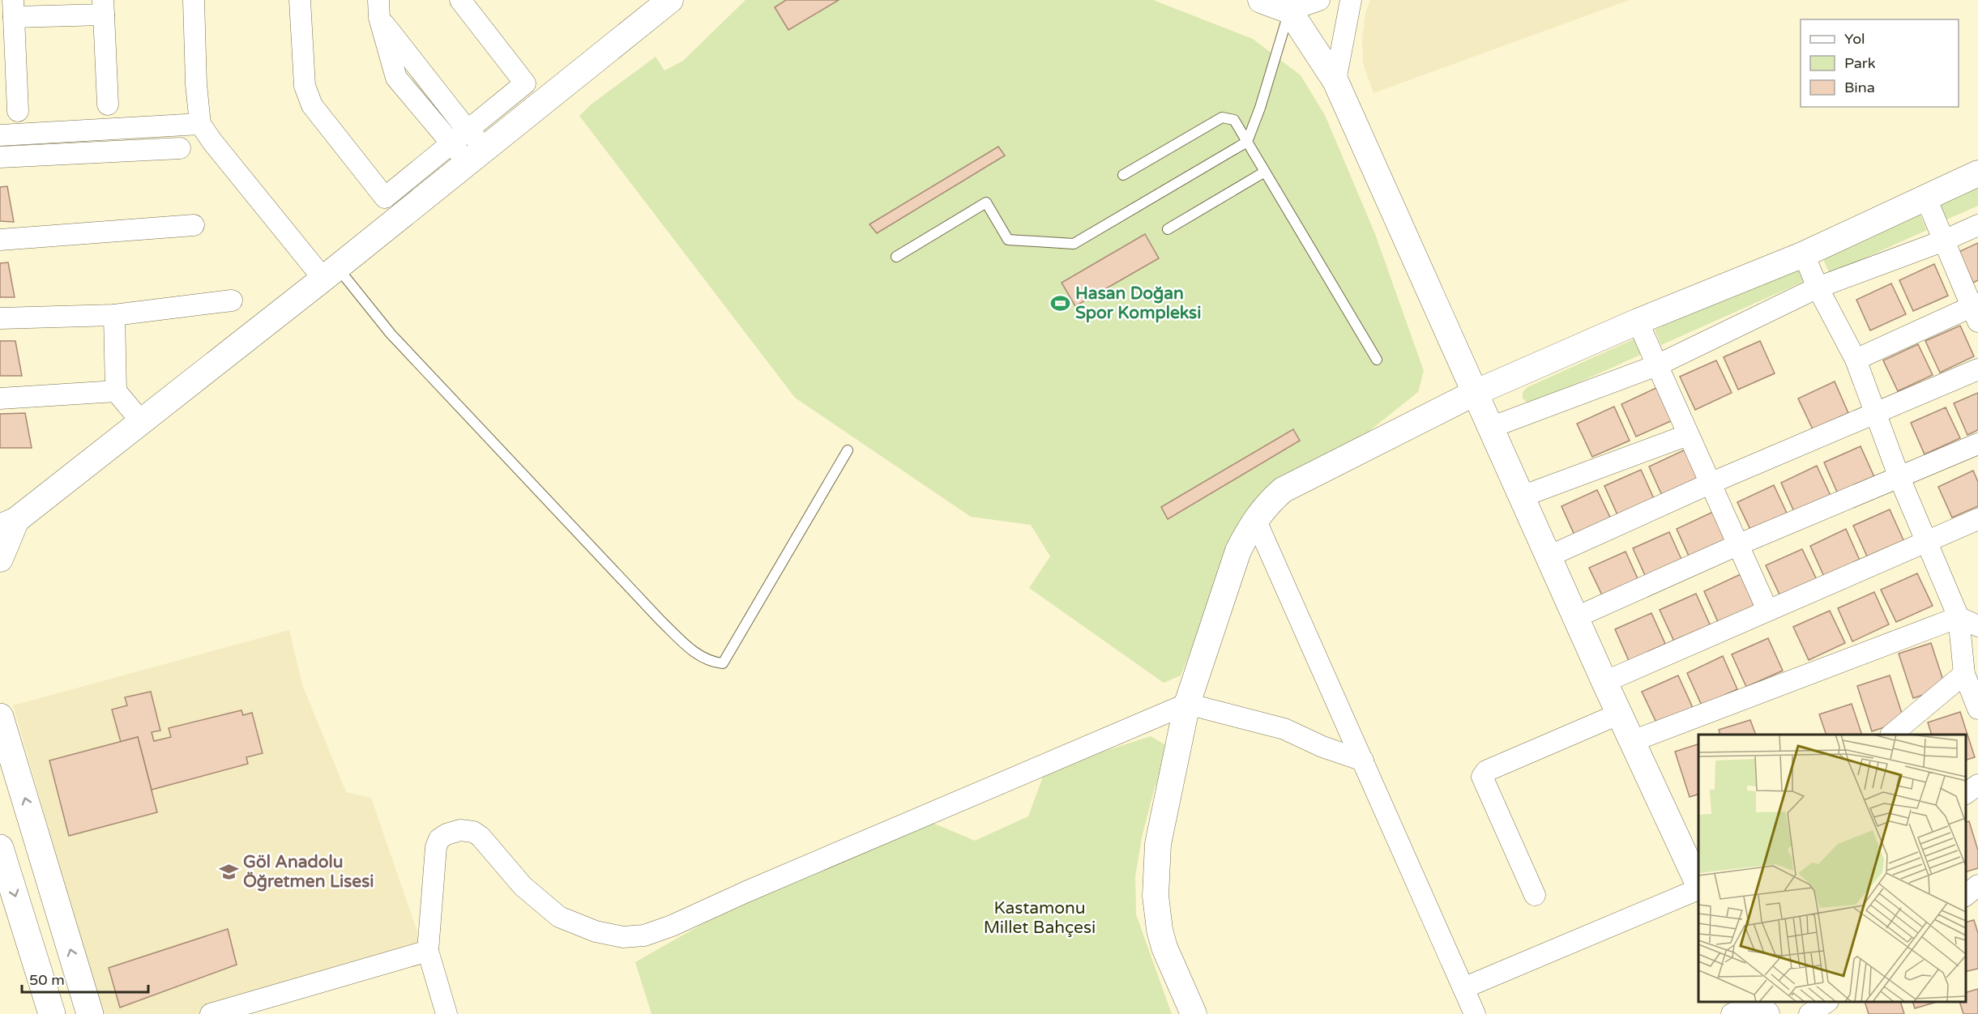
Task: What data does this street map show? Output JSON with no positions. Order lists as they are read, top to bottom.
{
  "parks": ["Kastamonu Millet Bahçesi"],
  "places": {
    "sports": ["Hasan Doğan Spor Kompleksi"],
    "school or university": ["Göl Anadolu Öğretmen Lisesi"]
  },
  "legend": ["Yol", "Park", "Bina"],
  "scale_bar": "50 m"
}
